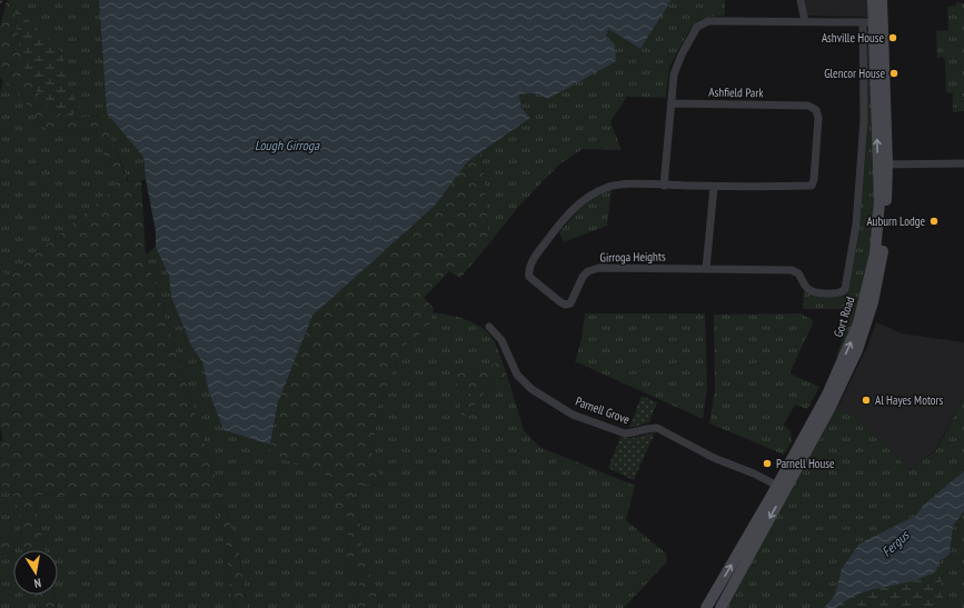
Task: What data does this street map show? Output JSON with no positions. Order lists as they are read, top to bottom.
{
  "streets": {
    "main road": ["Gort Road"],
    "street": ["Ashfield Park", "Girroga Heights", "Parnell Grove"]
  },
  "crossings": [
    ["Ashfield Park", "Girroga Heights"],
    ["Gort Road", "Parnell Grove"]
  ],
  "water": ["Lough Girroga", "Fergus"],
  "places": [
    "Ashville House",
    "Glencor House",
    "Auburn Lodge",
    "Al Hayes Motors",
    "Parnell House"
  ],
  "north": "bottom"
}
